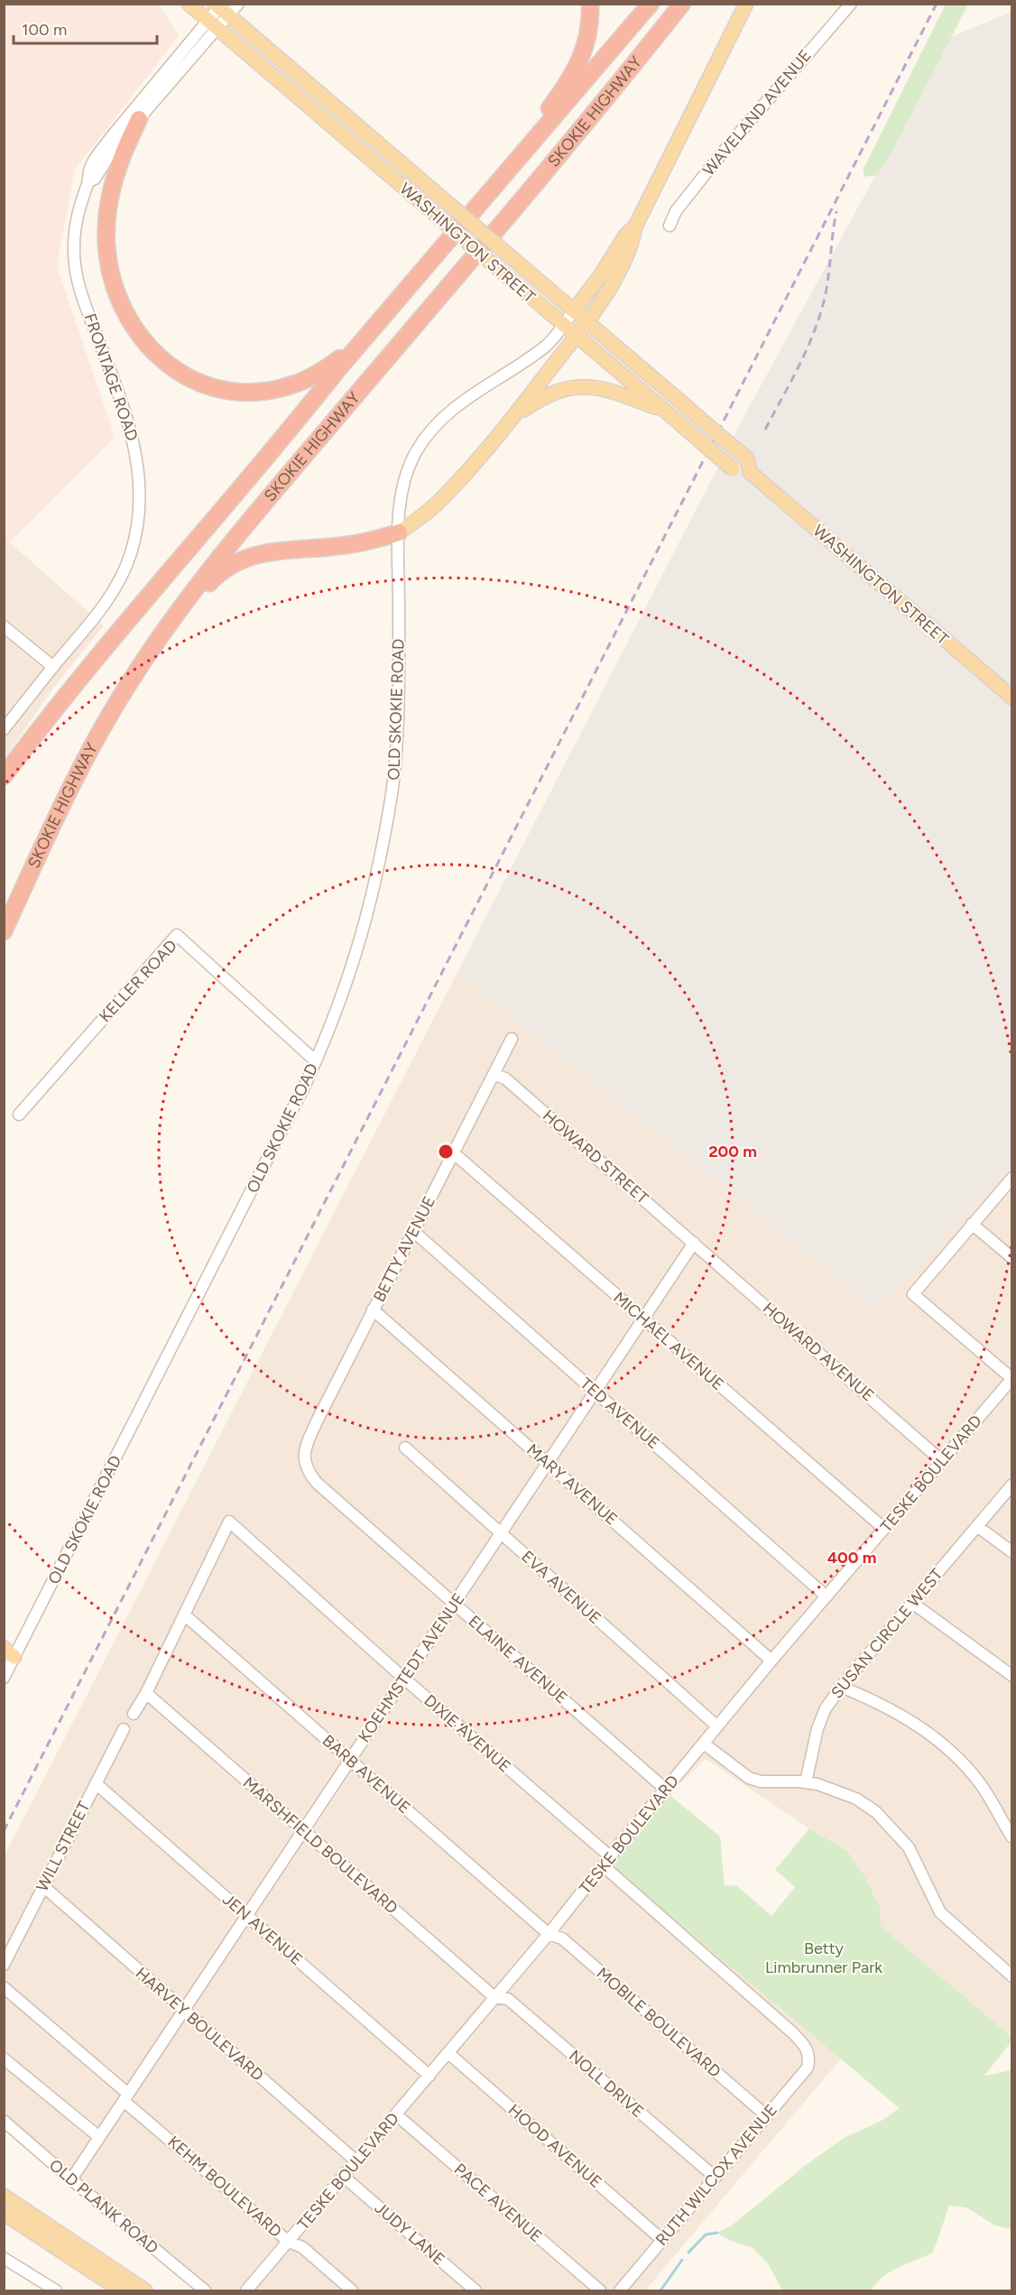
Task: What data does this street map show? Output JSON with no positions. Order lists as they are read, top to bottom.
{
  "streets": {
    "highway": ["SKOKIE HIGHWAY"],
    "main road": ["WASHINGTON STREET"],
    "street": [
      "WAVELAND AVENUE",
      "FRONTAGE ROAD",
      "OLD SKOKIE ROAD",
      "KELLER ROAD",
      "HOWARD STREET",
      "BETTY AVENUE",
      "MICHAEL AVENUE",
      "HOWARD AVENUE",
      "TED AVENUE",
      "TESKE BOULEVARD",
      "MARY AVENUE",
      "EVA AVENUE",
      "SUSAN CIRCLE WEST",
      "ELAINE AVENUE",
      "KOEHMSTEDT AVENUE",
      "DIXIE AVENUE",
      "BARB AVENUE",
      "MARSHFIELD BOULEVARD",
      "WILL STREET",
      "JEN AVENUE",
      "MOBILE BOULEVARD",
      "HARVEY BOULEVARD",
      "NOLL DRIVE",
      "HOOD AVENUE",
      "RUTH WILCOX AVENUE",
      "KEHM BOULEVARD",
      "PACE AVENUE",
      "OLD PLANK ROAD",
      "JUDY LANE"
    ]
  },
  "crossings": [
    ["WASHINGTON STREET", "FRONTAGE ROAD"],
    ["WASHINGTON STREET", "OLD SKOKIE ROAD"],
    ["OLD SKOKIE ROAD", "KELLER ROAD"],
    ["HOWARD STREET", "BETTY AVENUE"],
    ["HOWARD STREET", "HOWARD AVENUE"],
    ["HOWARD STREET", "KOEHMSTEDT AVENUE"],
    ["BETTY AVENUE", "MICHAEL AVENUE"],
    ["BETTY AVENUE", "TED AVENUE"],
    ["BETTY AVENUE", "MARY AVENUE"],
    ["BETTY AVENUE", "ELAINE AVENUE"],
    ["MICHAEL AVENUE", "TESKE BOULEVARD"],
    ["MICHAEL AVENUE", "KOEHMSTEDT AVENUE"],
    ["HOWARD AVENUE", "TESKE BOULEVARD"],
    ["HOWARD AVENUE", "KOEHMSTEDT AVENUE"],
    ["TED AVENUE", "TESKE BOULEVARD"],
    ["TED AVENUE", "KOEHMSTEDT AVENUE"],
    ["TESKE BOULEVARD", "MARY AVENUE"],
    ["TESKE BOULEVARD", "EVA AVENUE"],
    ["TESKE BOULEVARD", "ELAINE AVENUE"],
    ["TESKE BOULEVARD", "DIXIE AVENUE"],
    ["TESKE BOULEVARD", "BARB AVENUE"],
    ["TESKE BOULEVARD", "MARSHFIELD BOULEVARD"],
    ["TESKE BOULEVARD", "JEN AVENUE"],
    ["TESKE BOULEVARD", "MOBILE BOULEVARD"],
    ["TESKE BOULEVARD", "HARVEY BOULEVARD"],
    ["TESKE BOULEVARD", "NOLL DRIVE"],
    ["TESKE BOULEVARD", "HOOD AVENUE"],
    ["TESKE BOULEVARD", "KEHM BOULEVARD"],
    ["TESKE BOULEVARD", "PACE AVENUE"],
    ["TESKE BOULEVARD", "JUDY LANE"],
    ["MARY AVENUE", "KOEHMSTEDT AVENUE"],
    ["EVA AVENUE", "KOEHMSTEDT AVENUE"],
    ["ELAINE AVENUE", "KOEHMSTEDT AVENUE"],
    ["KOEHMSTEDT AVENUE", "DIXIE AVENUE"],
    ["KOEHMSTEDT AVENUE", "BARB AVENUE"],
    ["KOEHMSTEDT AVENUE", "MARSHFIELD BOULEVARD"],
    ["KOEHMSTEDT AVENUE", "JEN AVENUE"],
    ["KOEHMSTEDT AVENUE", "HARVEY BOULEVARD"],
    ["KOEHMSTEDT AVENUE", "KEHM BOULEVARD"],
    ["KOEHMSTEDT AVENUE", "OLD PLANK ROAD"],
    ["DIXIE AVENUE", "BARB AVENUE"],
    ["DIXIE AVENUE", "RUTH WILCOX AVENUE"],
    ["BARB AVENUE", "MOBILE BOULEVARD"],
    ["MARSHFIELD BOULEVARD", "NOLL DRIVE"],
    ["WILL STREET", "JEN AVENUE"],
    ["WILL STREET", "HARVEY BOULEVARD"],
    ["MOBILE BOULEVARD", "RUTH WILCOX AVENUE"],
    ["NOLL DRIVE", "RUTH WILCOX AVENUE"],
    ["HOOD AVENUE", "RUTH WILCOX AVENUE"]
  ],
  "parks": ["Betty Limbrunner Park"],
  "scale_bar": "100 m",
  "rings": ["200 m", "400 m"]
}
